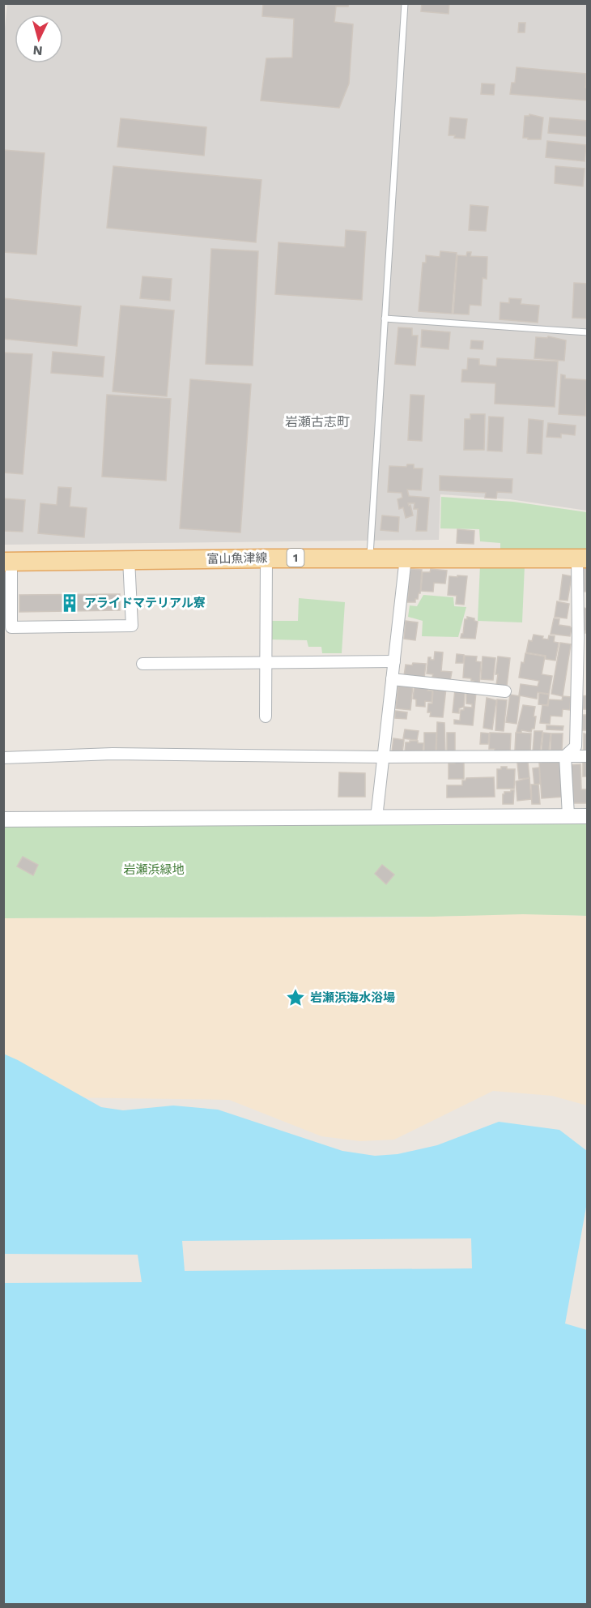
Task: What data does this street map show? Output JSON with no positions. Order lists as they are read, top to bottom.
{
  "streets": {
    "main road": ["1", "富山魚津線"]
  },
  "districts": ["岩瀬古志町"],
  "parks": ["岩瀬浜緑地"],
  "places": {
    "building": ["アライドマテリアル寮"],
    "place": ["岩瀬浜海水浴場"]
  },
  "north": "bottom"
}
